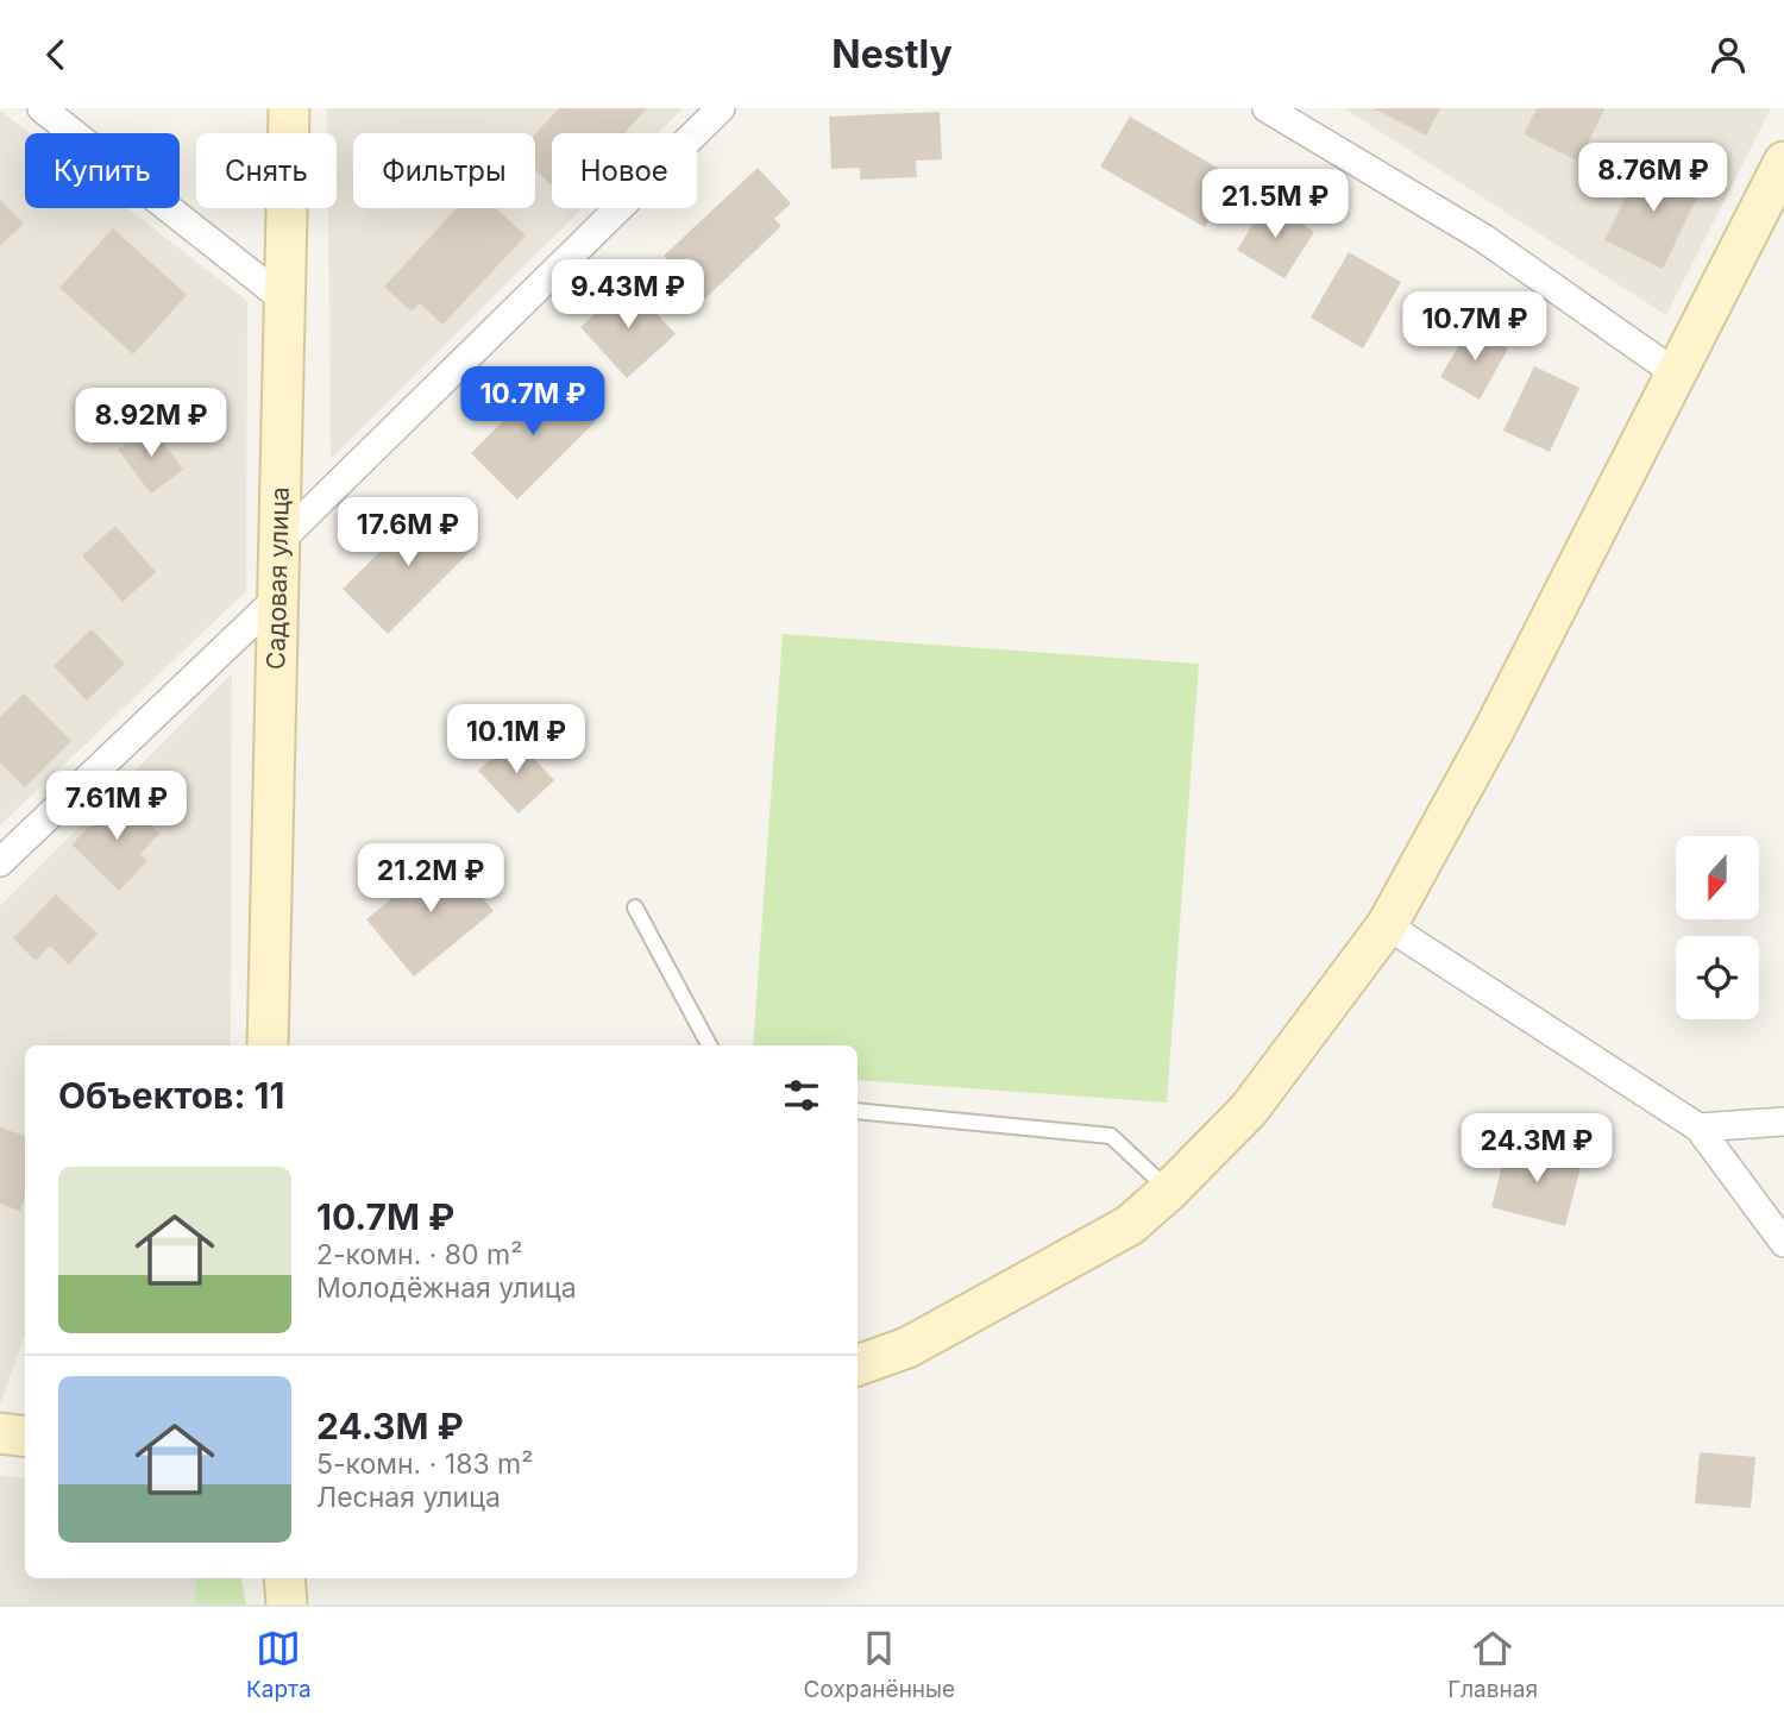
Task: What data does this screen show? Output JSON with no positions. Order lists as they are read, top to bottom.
{
  "streets": {
    "main road": ["Садовая улица"]
  },
  "north": "bottom",
  "page": {
    "header": "Nestly",
    "chip": [
      "Купить",
      "Снять",
      "Фильтры",
      "Новое"
    ],
    "price": [
      "8.76M ₽",
      "21.5M ₽",
      "9.43M ₽",
      "10.7M ₽",
      "10.7M ₽",
      "8.92M ₽",
      "17.6M ₽",
      "10.1M ₽",
      "7.61M ₽",
      "21.2M ₽",
      "24.3M ₽"
    ],
    "heading": "Объектов: 11",
    "list": [
      {
        "name": "10.7M ₽",
        "note": "2-комн. · 80 m² · Молодёжная улица"
      },
      {
        "name": "24.3M ₽",
        "note": "5-комн. · 183 m² · Лесная улица"
      }
    ],
    "tabs": ["Карта", "Сохранённые", "Главная"]
  }
}
